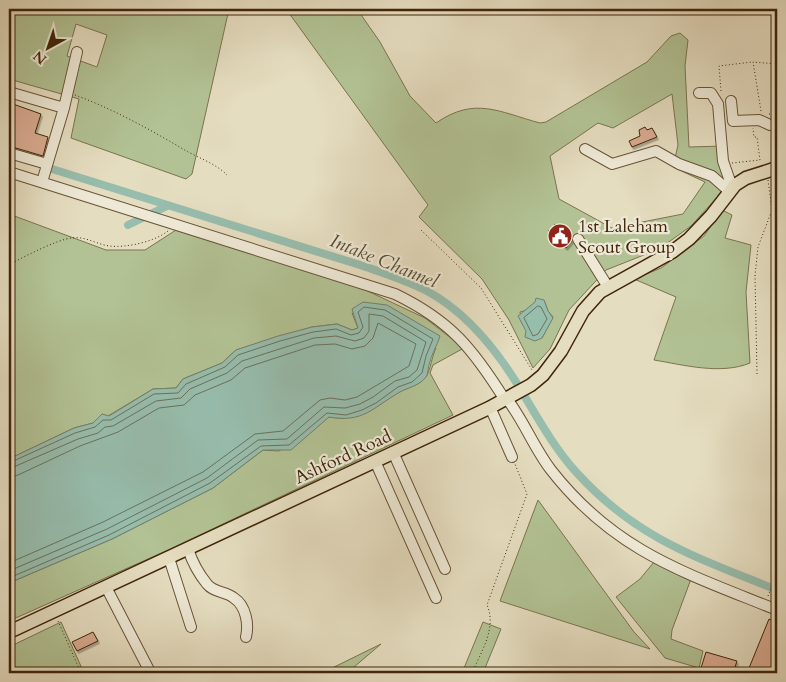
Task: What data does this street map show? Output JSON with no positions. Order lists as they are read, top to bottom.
{
  "streets": {
    "main road": ["Ashford Road"]
  },
  "water": ["Intake Channel"],
  "places": {
    "public building": ["1st Laleham Scout Group"]
  },
  "north": "bottom left"
}
